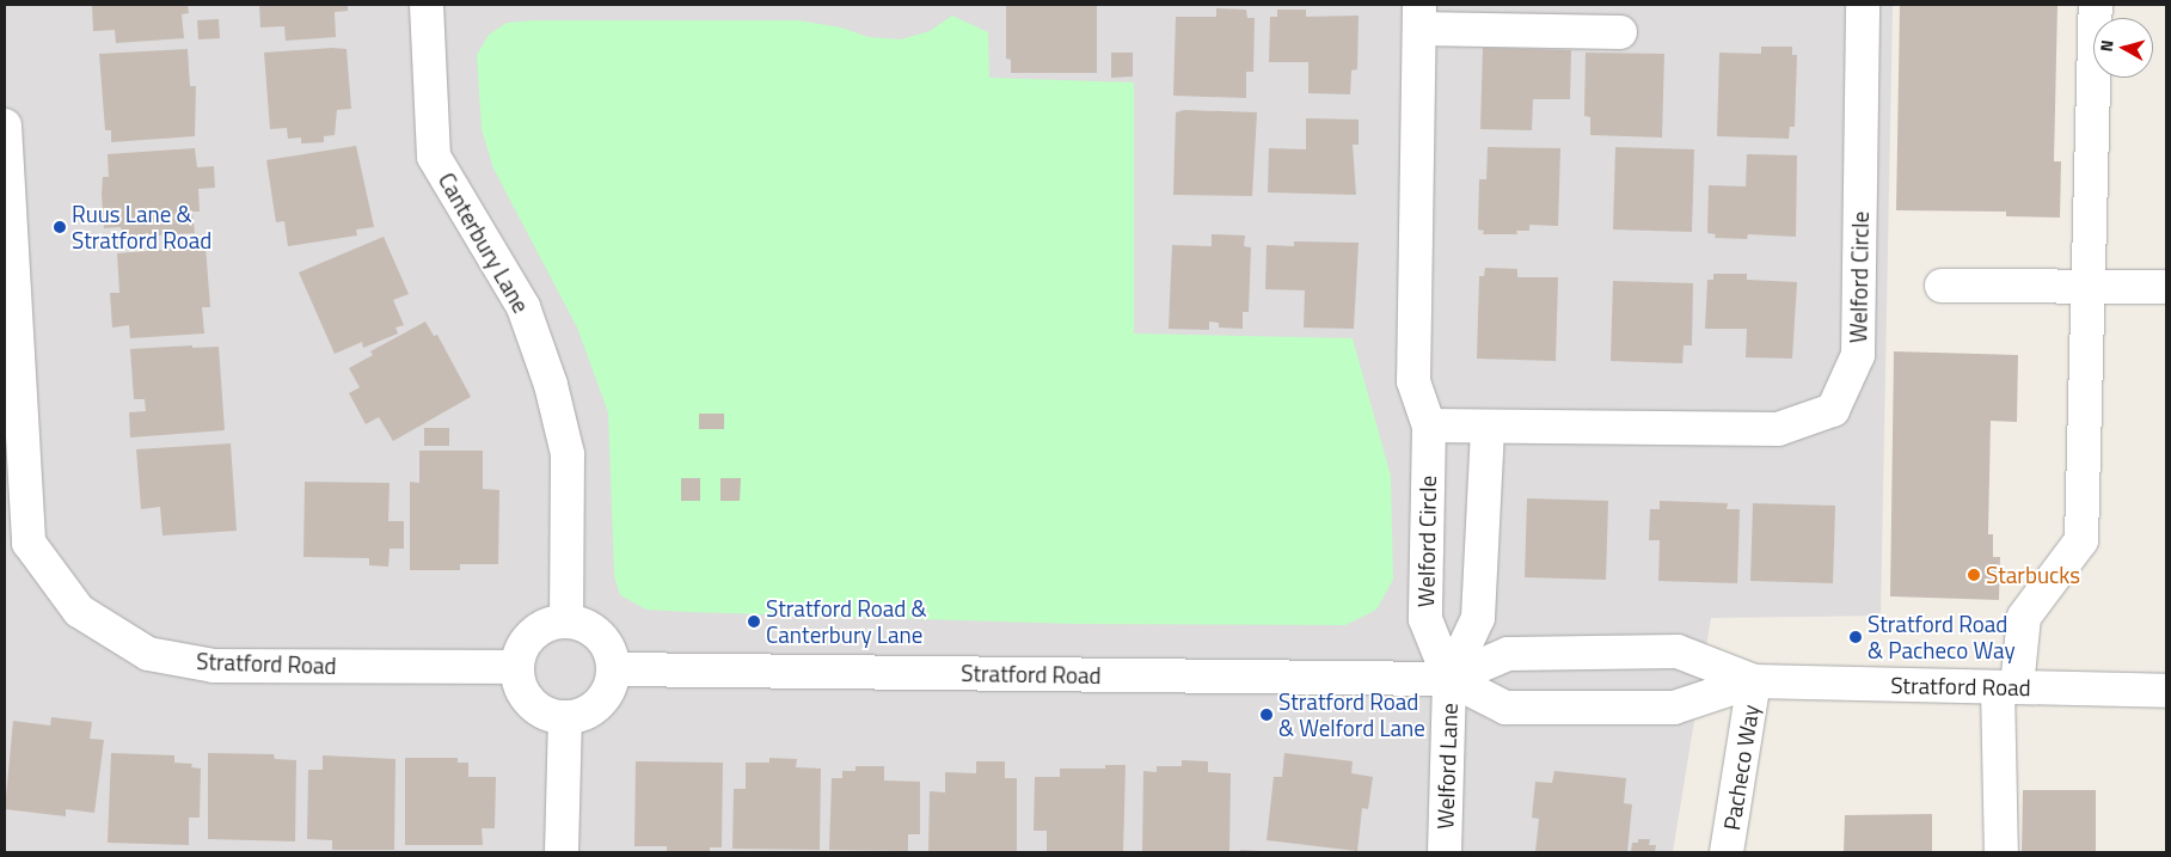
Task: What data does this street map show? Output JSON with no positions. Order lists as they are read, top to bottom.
{
  "streets": {
    "street": [
      "Canterbury Lane",
      "Welford Circle",
      "Stratford Road",
      "Welford Lane",
      "Pacheco Way"
    ]
  },
  "crossings": [
    ["Canterbury Lane", "Stratford Road"],
    ["Welford Circle", "Stratford Road"],
    ["Welford Circle", "Welford Lane"],
    ["Stratford Road", "Welford Lane"],
    ["Stratford Road", "Pacheco Way"]
  ],
  "places": [
    "Ruus Lane & Stratford Road",
    "Starbucks",
    "Stratford Road & Canterbury Lane",
    "Stratford Road & Pacheco Way",
    "Stratford Road & Welford Lane"
  ],
  "north": "left"
}
